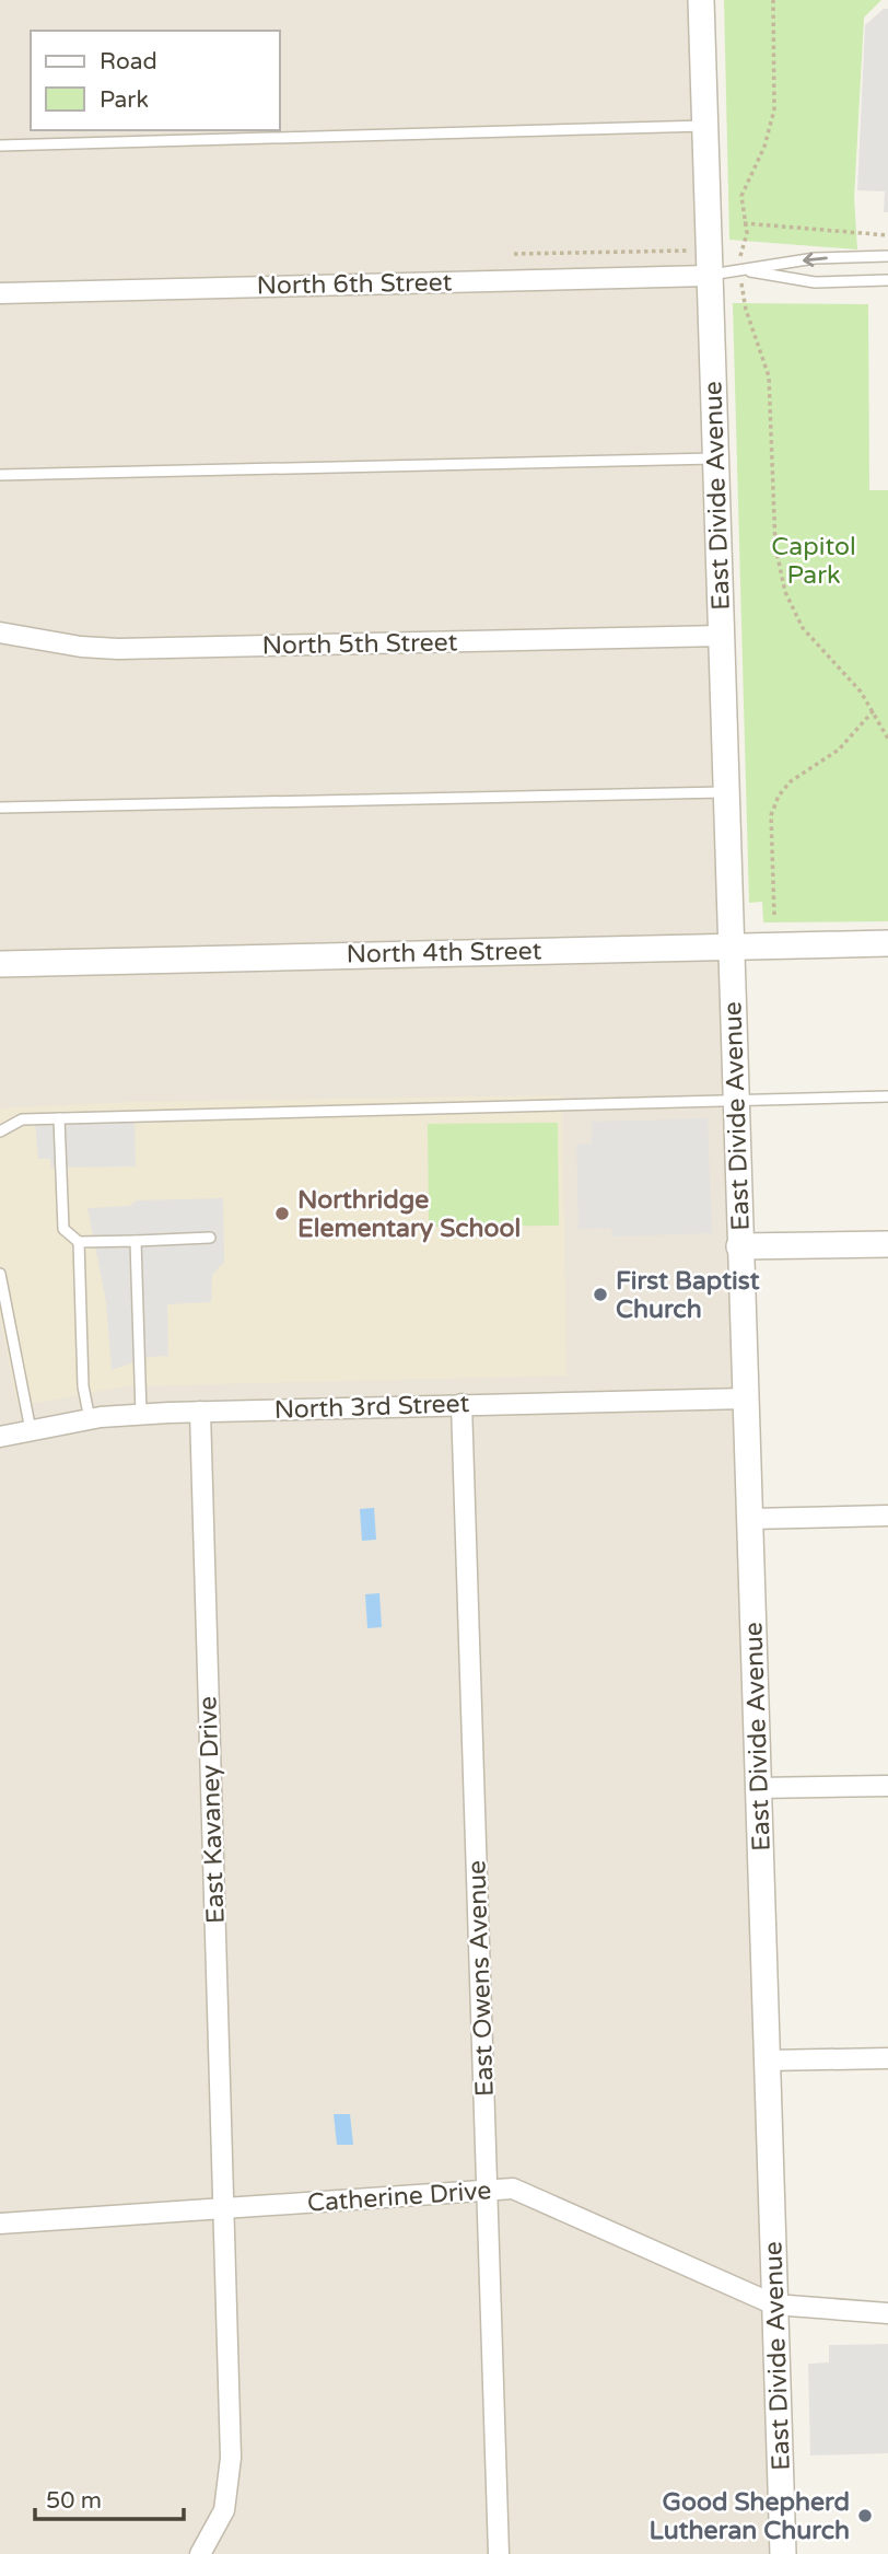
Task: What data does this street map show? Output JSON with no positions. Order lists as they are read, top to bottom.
{
  "streets": {
    "street": [
      "North 6th Street",
      "East Divide Avenue",
      "North 5th Street",
      "North 4th Street",
      "North 3rd Street",
      "East Kavaney Drive",
      "East Owens Avenue",
      "Catherine Drive"
    ]
  },
  "crossings": [
    ["North 6th Street", "East Divide Avenue"],
    ["East Divide Avenue", "North 5th Street"],
    ["East Divide Avenue", "North 4th Street"],
    ["East Divide Avenue", "North 3rd Street"],
    ["East Divide Avenue", "Catherine Drive"],
    ["North 3rd Street", "East Kavaney Drive"],
    ["North 3rd Street", "East Owens Avenue"],
    ["East Kavaney Drive", "Catherine Drive"],
    ["East Owens Avenue", "Catherine Drive"]
  ],
  "parks": ["Capitol Park"],
  "places": ["Northridge Elementary School", "First Baptist Church", "Good Shepherd Lutheran Church"],
  "legend": ["Road", "Park"],
  "scale_bar": "50 m"
}
